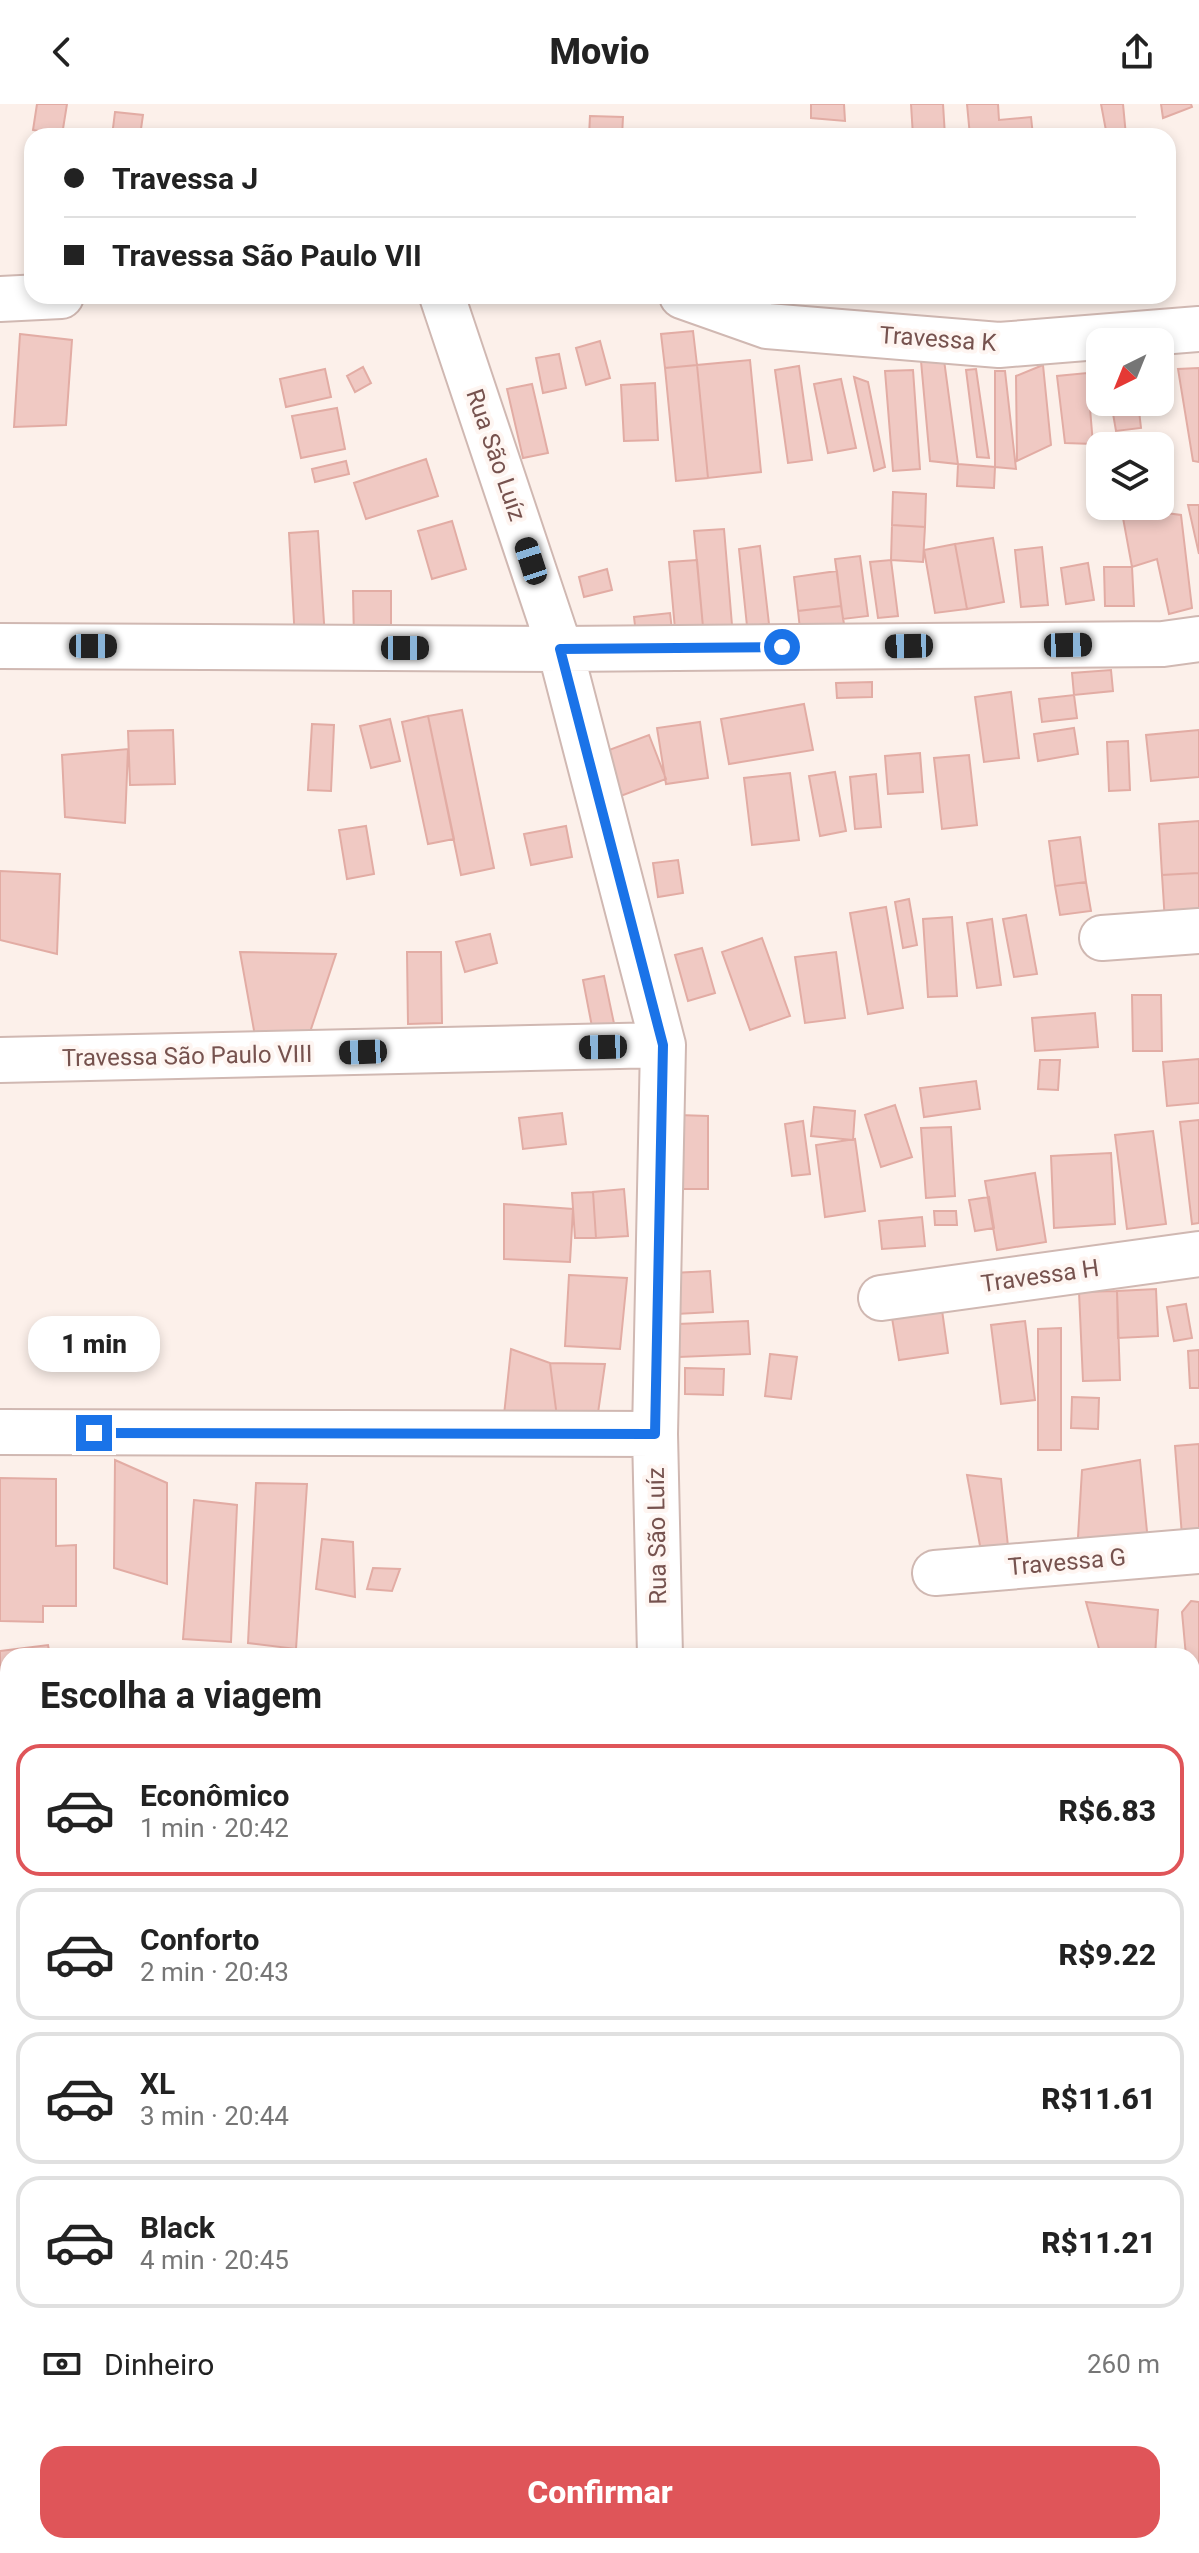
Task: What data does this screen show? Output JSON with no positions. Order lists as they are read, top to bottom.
{
  "streets": {
    "street": [
      "Travessa K",
      "Rua São Luíz",
      "Travessa São Paulo VIII",
      "Travessa H",
      "Travessa G"
    ]
  },
  "crossings": [
    ["Rua São Luíz", "Travessa São Paulo VIII"]
  ],
  "north": "bottom left",
  "page": {
    "header": "Movio",
    "banner": ["Travessa J", "Travessa São Paulo VII"],
    "bubble": "1 min",
    "heading": "Escolha a viagem",
    "list": [
      {
        "name": "Econômico",
        "note": "1 min · 20:42",
        "value": "R$6.83"
      },
      {
        "name": "Conforto",
        "note": "2 min · 20:43",
        "value": "R$9.22"
      },
      {
        "name": "XL",
        "note": "3 min · 20:44",
        "value": "R$11.61"
      },
      {
        "name": "Black",
        "note": "4 min · 20:45",
        "value": "R$11.21"
      }
    ],
    "pay": ["Dinheiro", "260 m"],
    "buttons": "Confirmar"
  }
}
